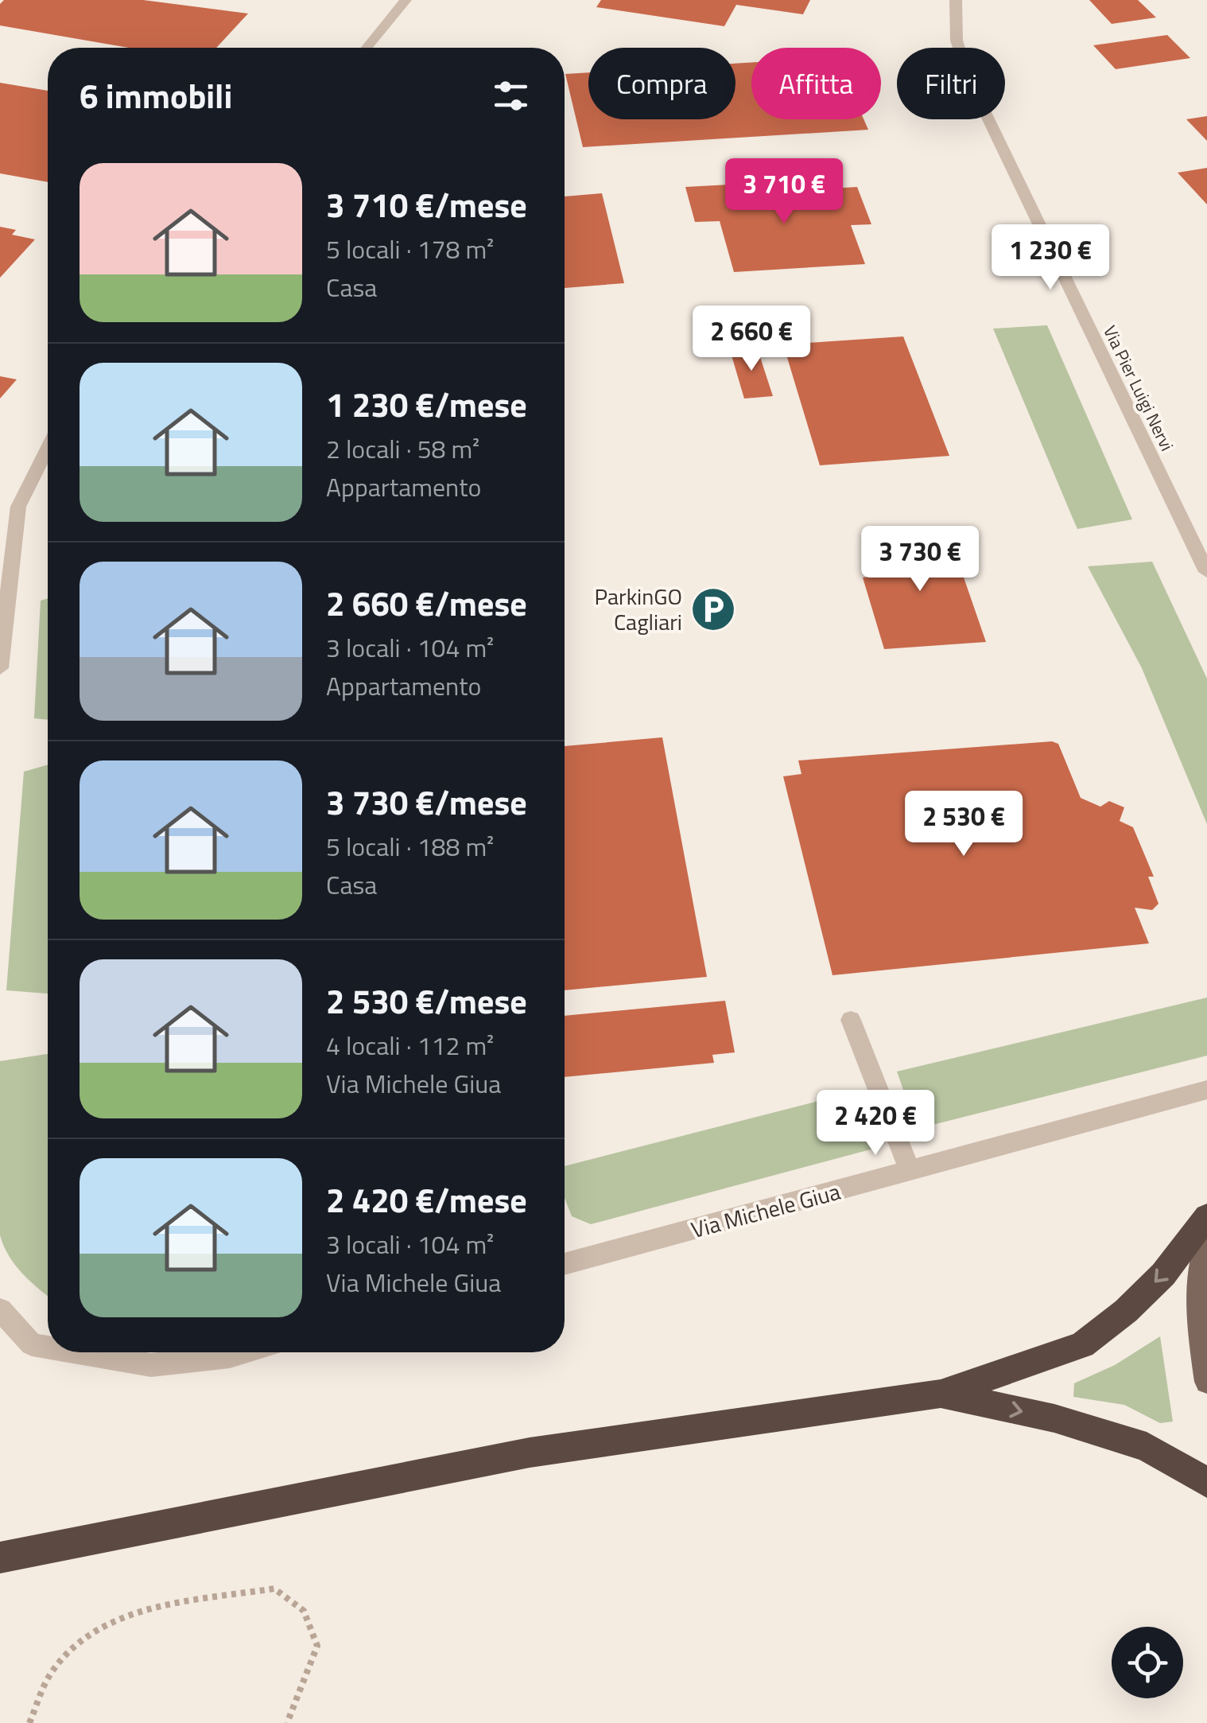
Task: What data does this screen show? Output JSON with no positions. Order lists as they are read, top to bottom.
{
  "streets": {
    "street": ["Via Pier Luigi Nervi", "Via Michele Giua"]
  },
  "places": {
    "parking": ["ParkinGO Cagliari"]
  },
  "page": {
    "chip": ["Compra", "Affitta", "Filtri"],
    "heading": "6 immobili",
    "list": [
      {
        "name": "3 710 €/mese",
        "note": "5 locali · 178 m² · Casa"
      },
      {
        "name": "1 230 €/mese",
        "note": "2 locali · 58 m² · Appartamento"
      },
      {
        "name": "2 660 €/mese",
        "note": "3 locali · 104 m² · Appartamento"
      },
      {
        "name": "3 730 €/mese",
        "note": "5 locali · 188 m² · Casa"
      },
      {
        "name": "2 530 €/mese",
        "note": "4 locali · 112 m² · Via Michele Giua"
      },
      {
        "name": "2 420 €/mese",
        "note": "3 locali · 104 m² · Via Michele Giua"
      }
    ],
    "price": [
      "3 710 €",
      "1 230 €",
      "2 660 €",
      "3 730 €",
      "2 530 €",
      "2 420 €"
    ]
  }
}
